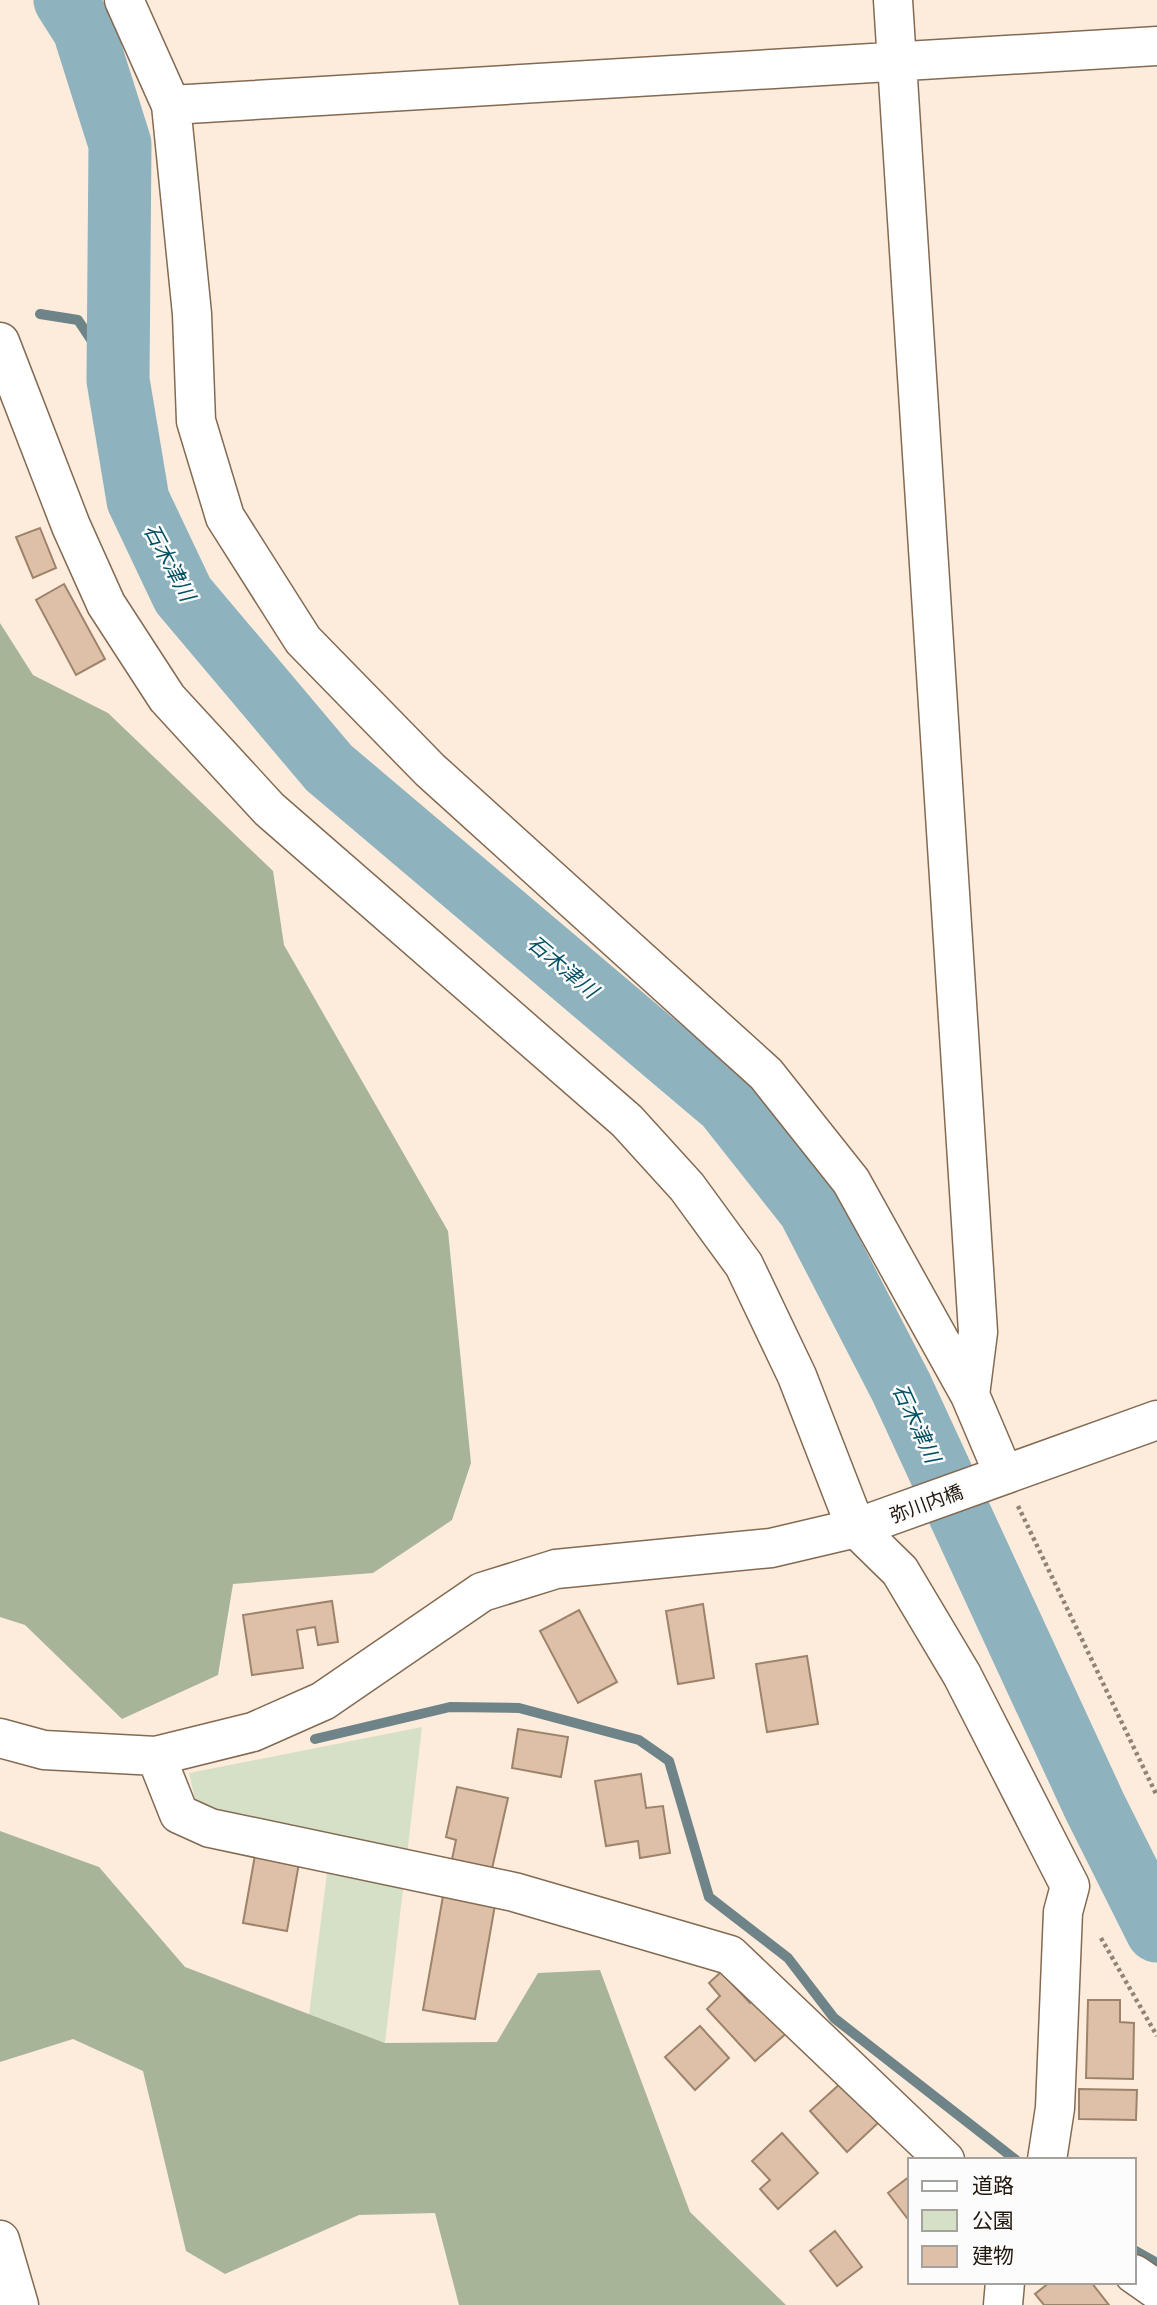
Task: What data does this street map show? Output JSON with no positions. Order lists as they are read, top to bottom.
{
  "streets": {
    "street": ["弥川内橋"]
  },
  "water": ["石木津川"],
  "legend": ["道路", "公園", "建物"]
}
